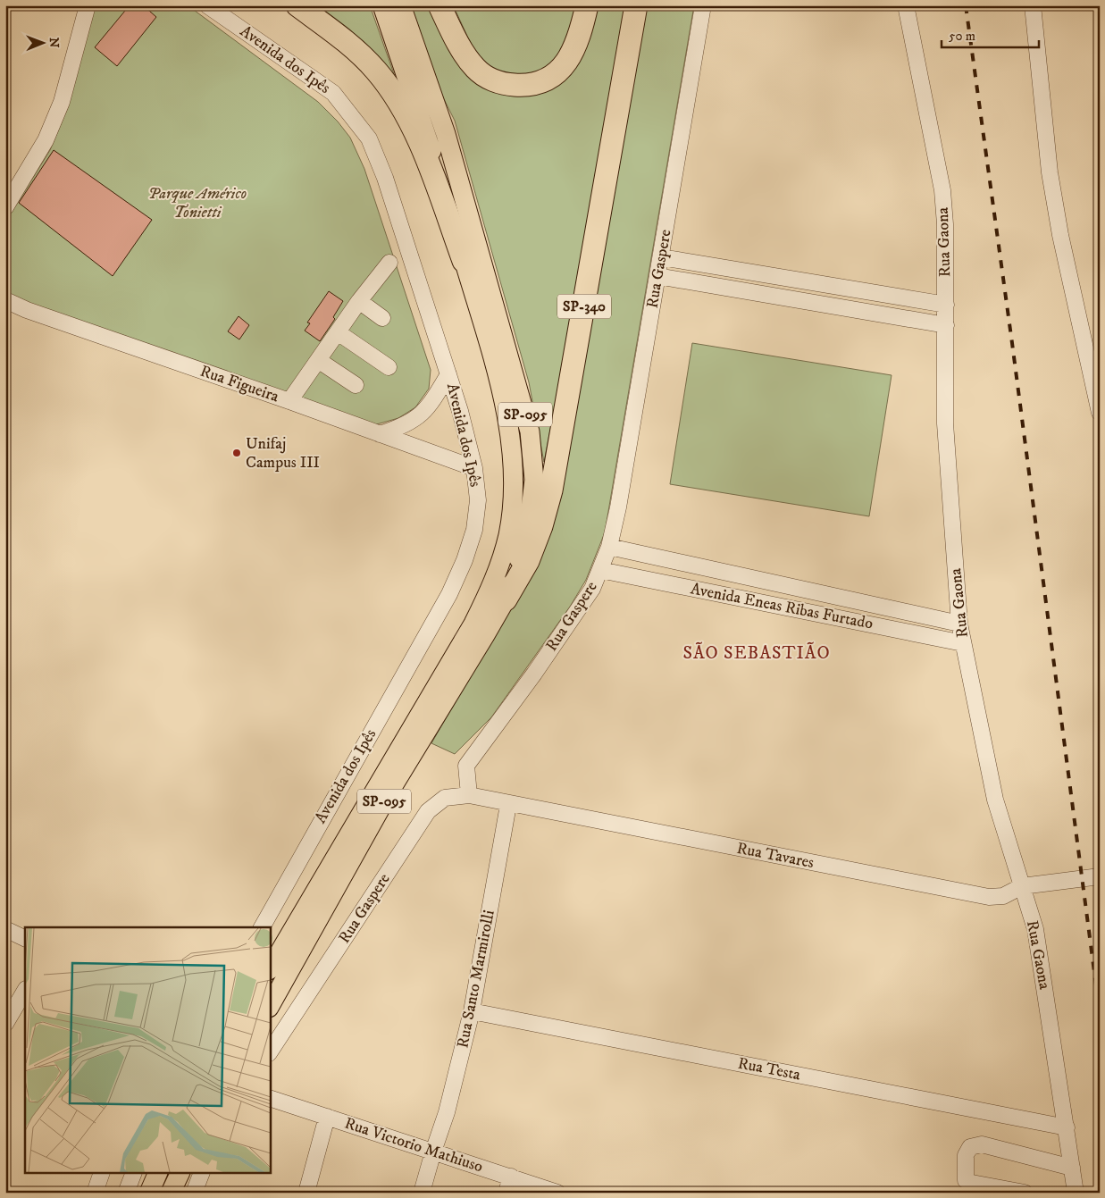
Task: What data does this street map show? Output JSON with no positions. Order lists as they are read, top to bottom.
{
  "streets": {
    "highway": ["SP-340"],
    "main road": ["SP-095"],
    "street": [
      "Avenida dos Ipês",
      "Rua Gaona",
      "Rua Gaspere",
      "Rua Figueira",
      "Avenida Eneas Ribas Furtado",
      "Rua Tavares",
      "Rua Santo Marmirolli",
      "Rua Testa",
      "Rua Victorio Mathiuso"
    ]
  },
  "crossings": [
    ["Avenida dos Ipês", "Rua Figueira"],
    ["Rua Gaona", "Avenida Eneas Ribas Furtado"],
    ["Rua Gaona", "Rua Tavares"],
    ["Rua Gaona", "Rua Testa"],
    ["Rua Gaspere", "Avenida Eneas Ribas Furtado"],
    ["Rua Gaspere", "Rua Tavares"],
    ["SP-340", "SP-095"],
    ["Rua Tavares", "Rua Santo Marmirolli"],
    ["Rua Santo Marmirolli", "Rua Testa"],
    ["Rua Santo Marmirolli", "Rua Victorio Mathiuso"]
  ],
  "districts": ["SÃO SEBASTIÃO"],
  "parks": ["Parque Américo Tonietti"],
  "places": ["Unifaj Campus III"],
  "scale_bar": "50 m",
  "north": "right"
}
